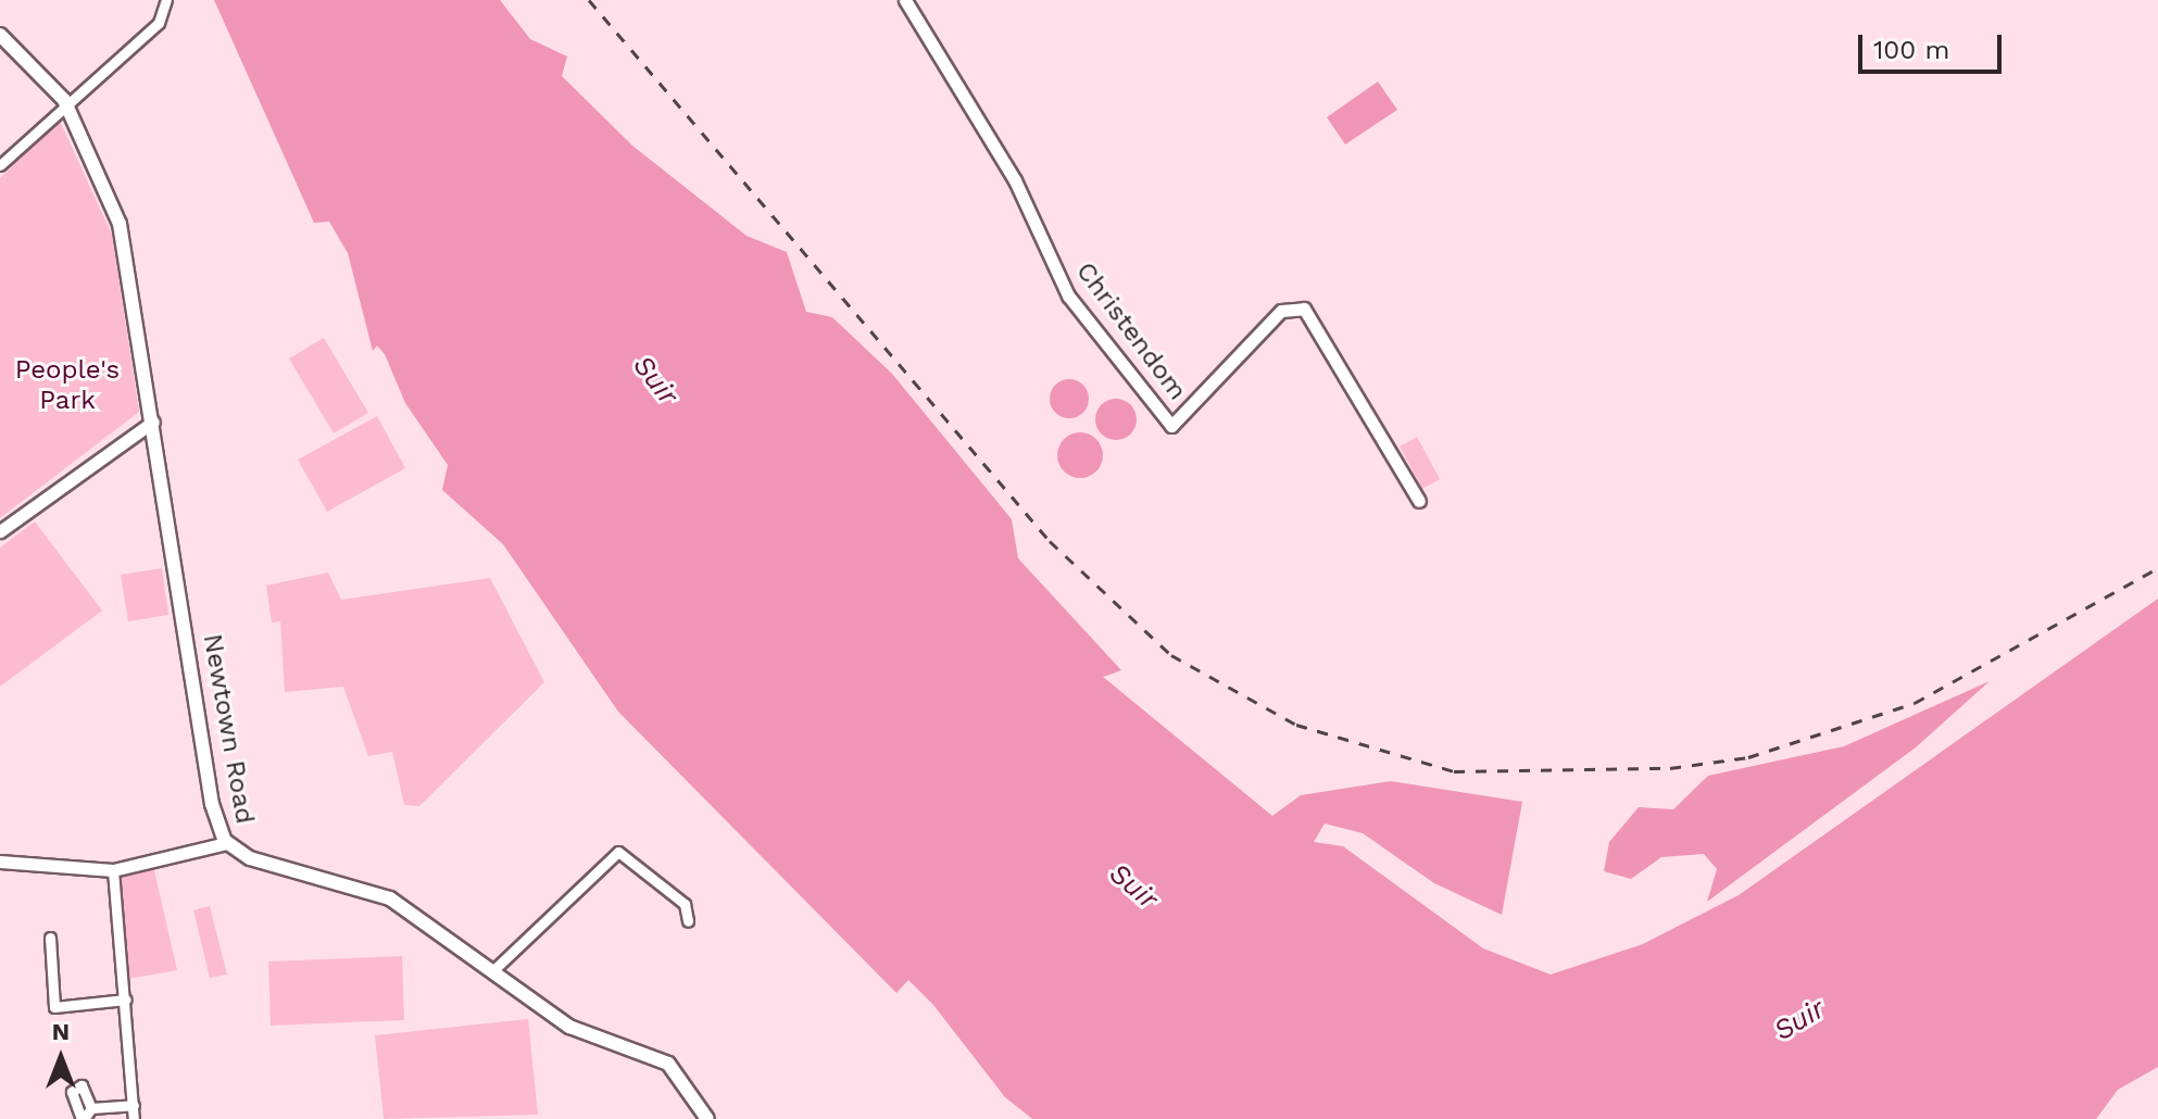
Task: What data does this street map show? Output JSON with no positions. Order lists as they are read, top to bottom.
{
  "streets": {
    "main road": ["Newtown Road"],
    "street": ["Christendom"]
  },
  "water": ["Suir"],
  "parks": ["People's Park"],
  "scale_bar": "100 m",
  "north": "top"
}
